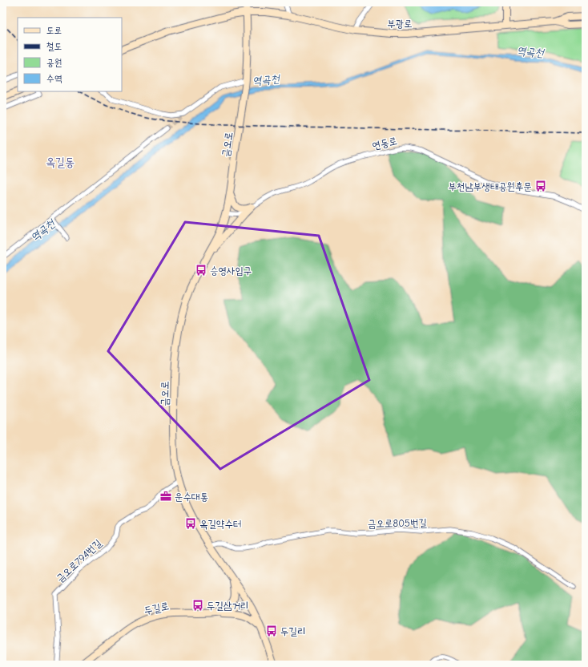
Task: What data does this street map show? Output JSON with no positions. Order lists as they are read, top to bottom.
{
  "streets": {
    "main road": ["부광로", "금오로", "두길로"],
    "street": ["연동로", "금오로805번길", "금오로794번길"]
  },
  "crossings": [
    ["연동로", "금오로"],
    ["금오로", "금오로805번길"],
    ["금오로", "금오로794번길"],
    ["금오로", "두길로"]
  ],
  "districts": ["옥길동"],
  "water": ["역곡천"],
  "places": {
    "bus stop": [
      "부천남부생태공원후문",
      "승영사입구",
      "옥길약수터",
      "두길삼거리",
      "두길리"
    ],
    "office": ["운수대통"]
  },
  "legend": [
    "도로",
    "철도",
    "공원",
    "수역"
  ]
}
